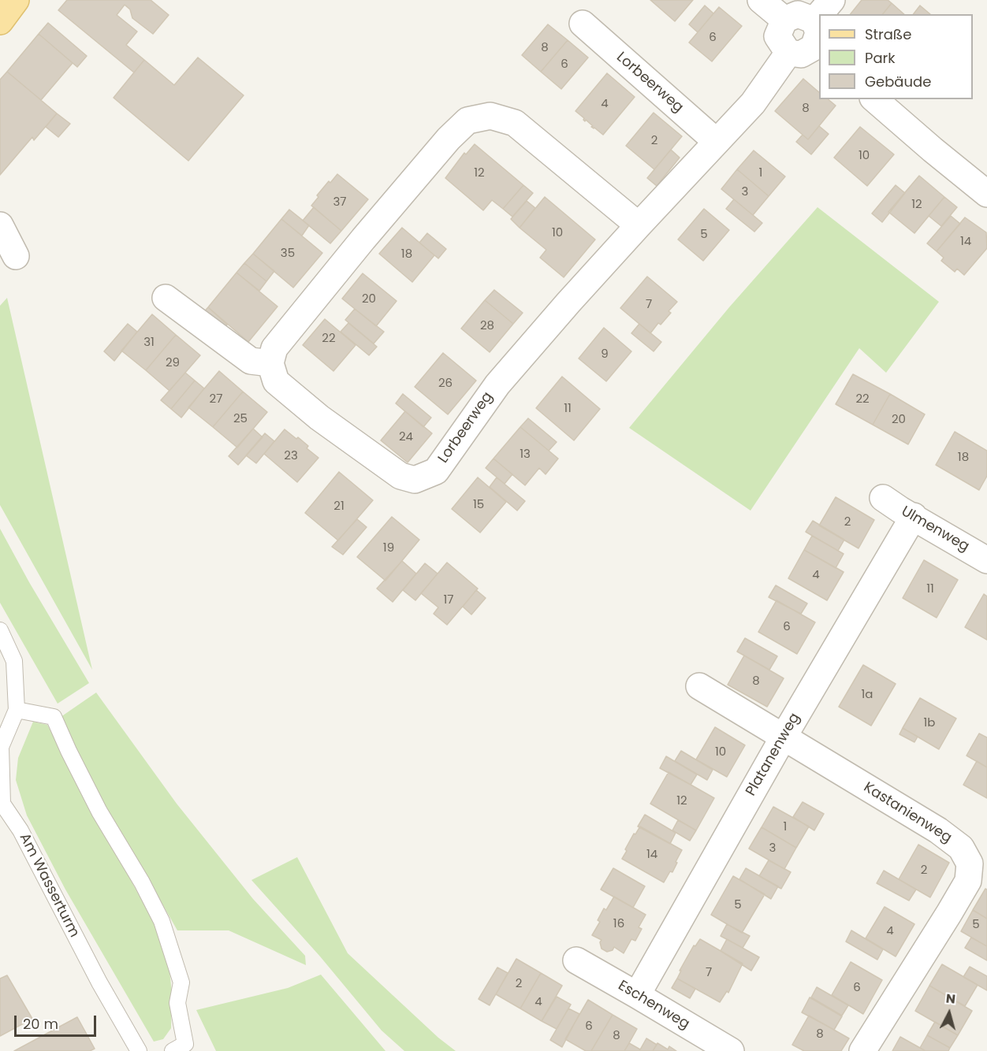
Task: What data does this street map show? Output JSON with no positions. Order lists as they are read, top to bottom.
{
  "streets": {
    "street": [
      "Lorbeerweg",
      "Ulmenweg",
      "Platanenweg",
      "Kastanienweg",
      "Eschenweg"
    ],
    "lane": ["Am Wasserturm"]
  },
  "crossings": [
    ["Ulmenweg", "Platanenweg"],
    ["Platanenweg", "Kastanienweg"],
    ["Platanenweg", "Eschenweg"]
  ],
  "house_numbers": [
    "6",
    "8",
    "6",
    "4",
    "8",
    "2",
    "10",
    "12",
    "1",
    "3",
    "37",
    "12",
    "10",
    "5",
    "14",
    "35",
    "18",
    "20",
    "7",
    "28",
    "22",
    "31",
    "9",
    "29",
    "26",
    "27",
    "22",
    "11",
    "25",
    "20",
    "24",
    "13",
    "23",
    "18",
    "15",
    "21",
    "2",
    "19",
    "4",
    "11",
    "17",
    "6",
    "8",
    "1a",
    "1b",
    "10",
    "12",
    "1",
    "3",
    "14",
    "2",
    "5",
    "16",
    "5",
    "4",
    "7",
    "2",
    "6",
    "4",
    "6",
    "8",
    "8"
  ],
  "legend": ["Straße", "Park", "Gebäude"],
  "scale_bar": "20 m",
  "north": "top"
}
